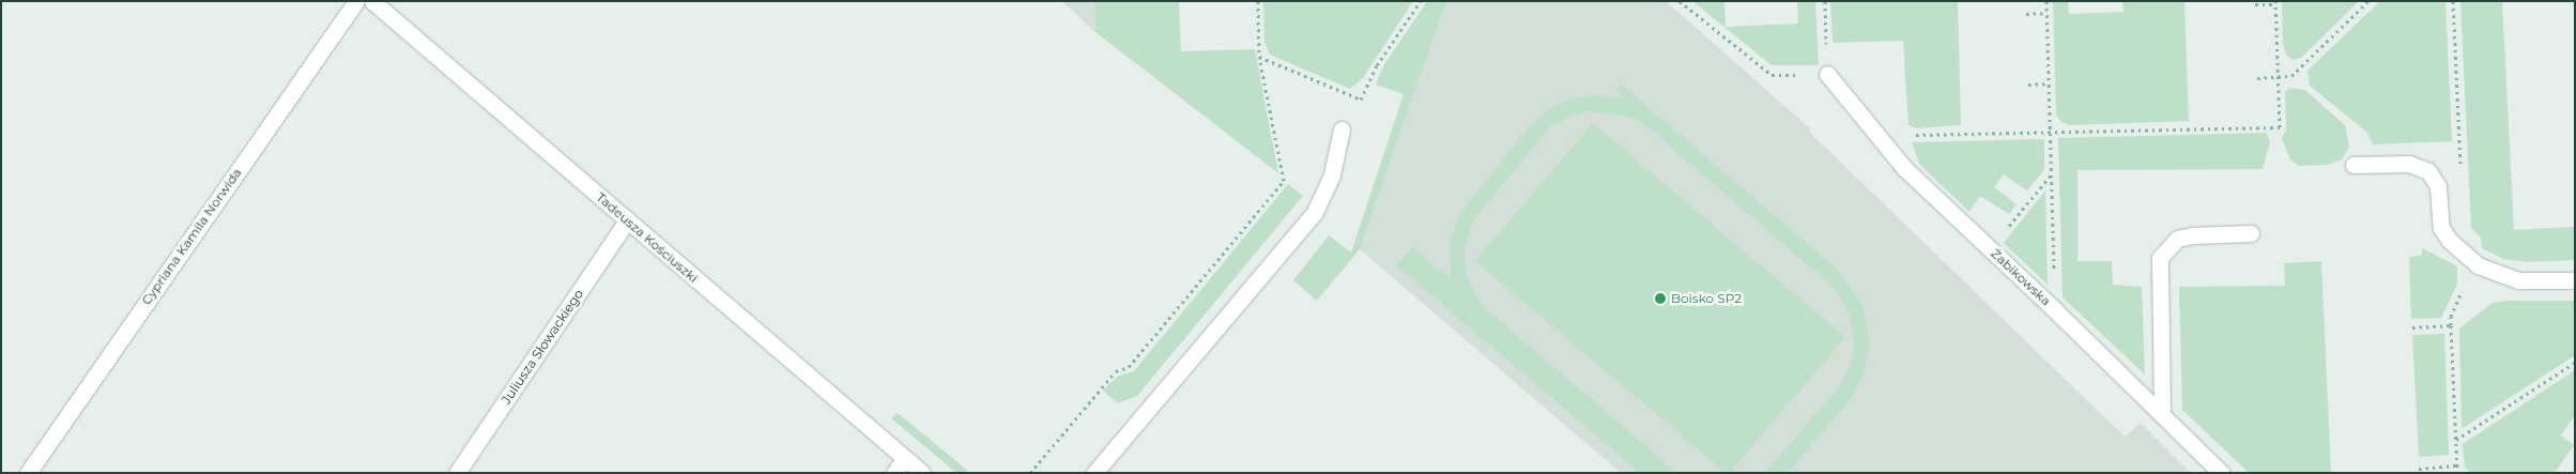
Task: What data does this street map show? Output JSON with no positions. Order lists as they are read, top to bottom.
{
  "streets": {
    "street": [
      "Cypriana Kamila Norwida",
      "Tadeusza Kościuszki",
      "Żabikowska",
      "Juliusza Słowackiego"
    ]
  },
  "crossings": [
    ["Tadeusza Kościuszki", "Juliusza Słowackiego"]
  ],
  "places": ["Boisko SP2"]
}
